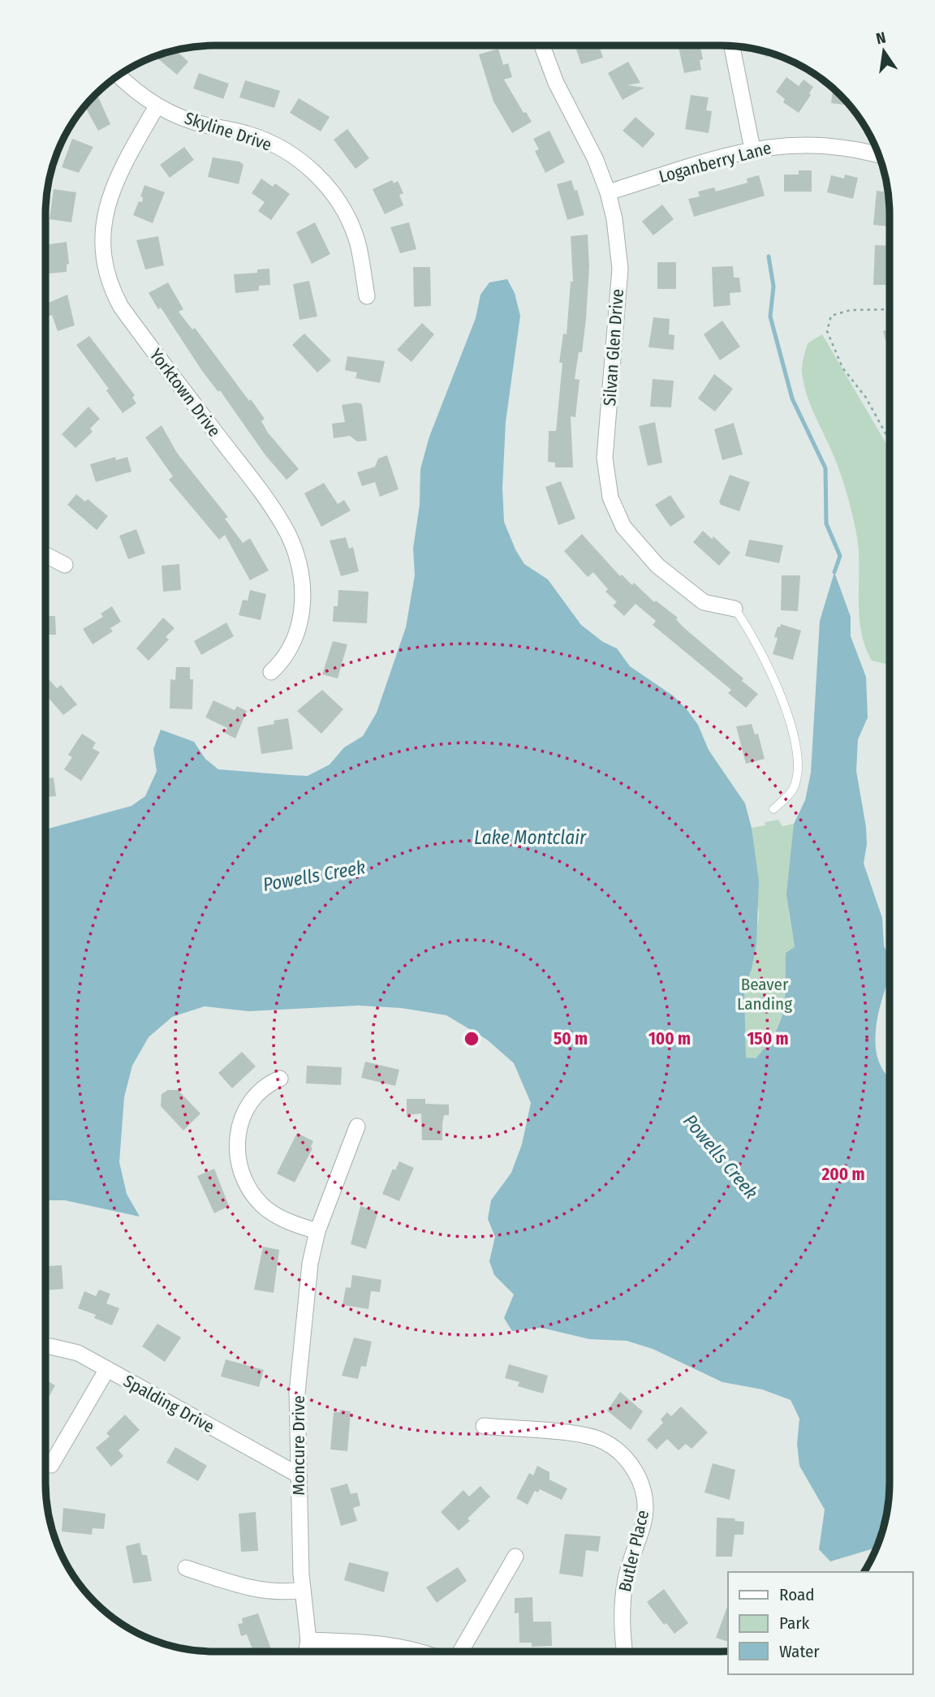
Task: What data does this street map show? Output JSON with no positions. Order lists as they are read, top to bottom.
{
  "streets": {
    "street": [
      "Skyline Drive",
      "Loganberry Lane",
      "Silvan Glen Drive",
      "Yorktown Drive",
      "Spalding Drive",
      "Moncure Drive",
      "Butler Place"
    ]
  },
  "crossings": [
    ["Skyline Drive", "Yorktown Drive"],
    ["Loganberry Lane", "Silvan Glen Drive"],
    ["Spalding Drive", "Moncure Drive"]
  ],
  "water": ["Lake Montclair", "Powells Creek"],
  "parks": ["Beaver Landing"],
  "legend": ["Road", "Park", "Water"],
  "north": "top",
  "rings": [
    "50 m",
    "100 m",
    "150 m",
    "200 m"
  ]
}
